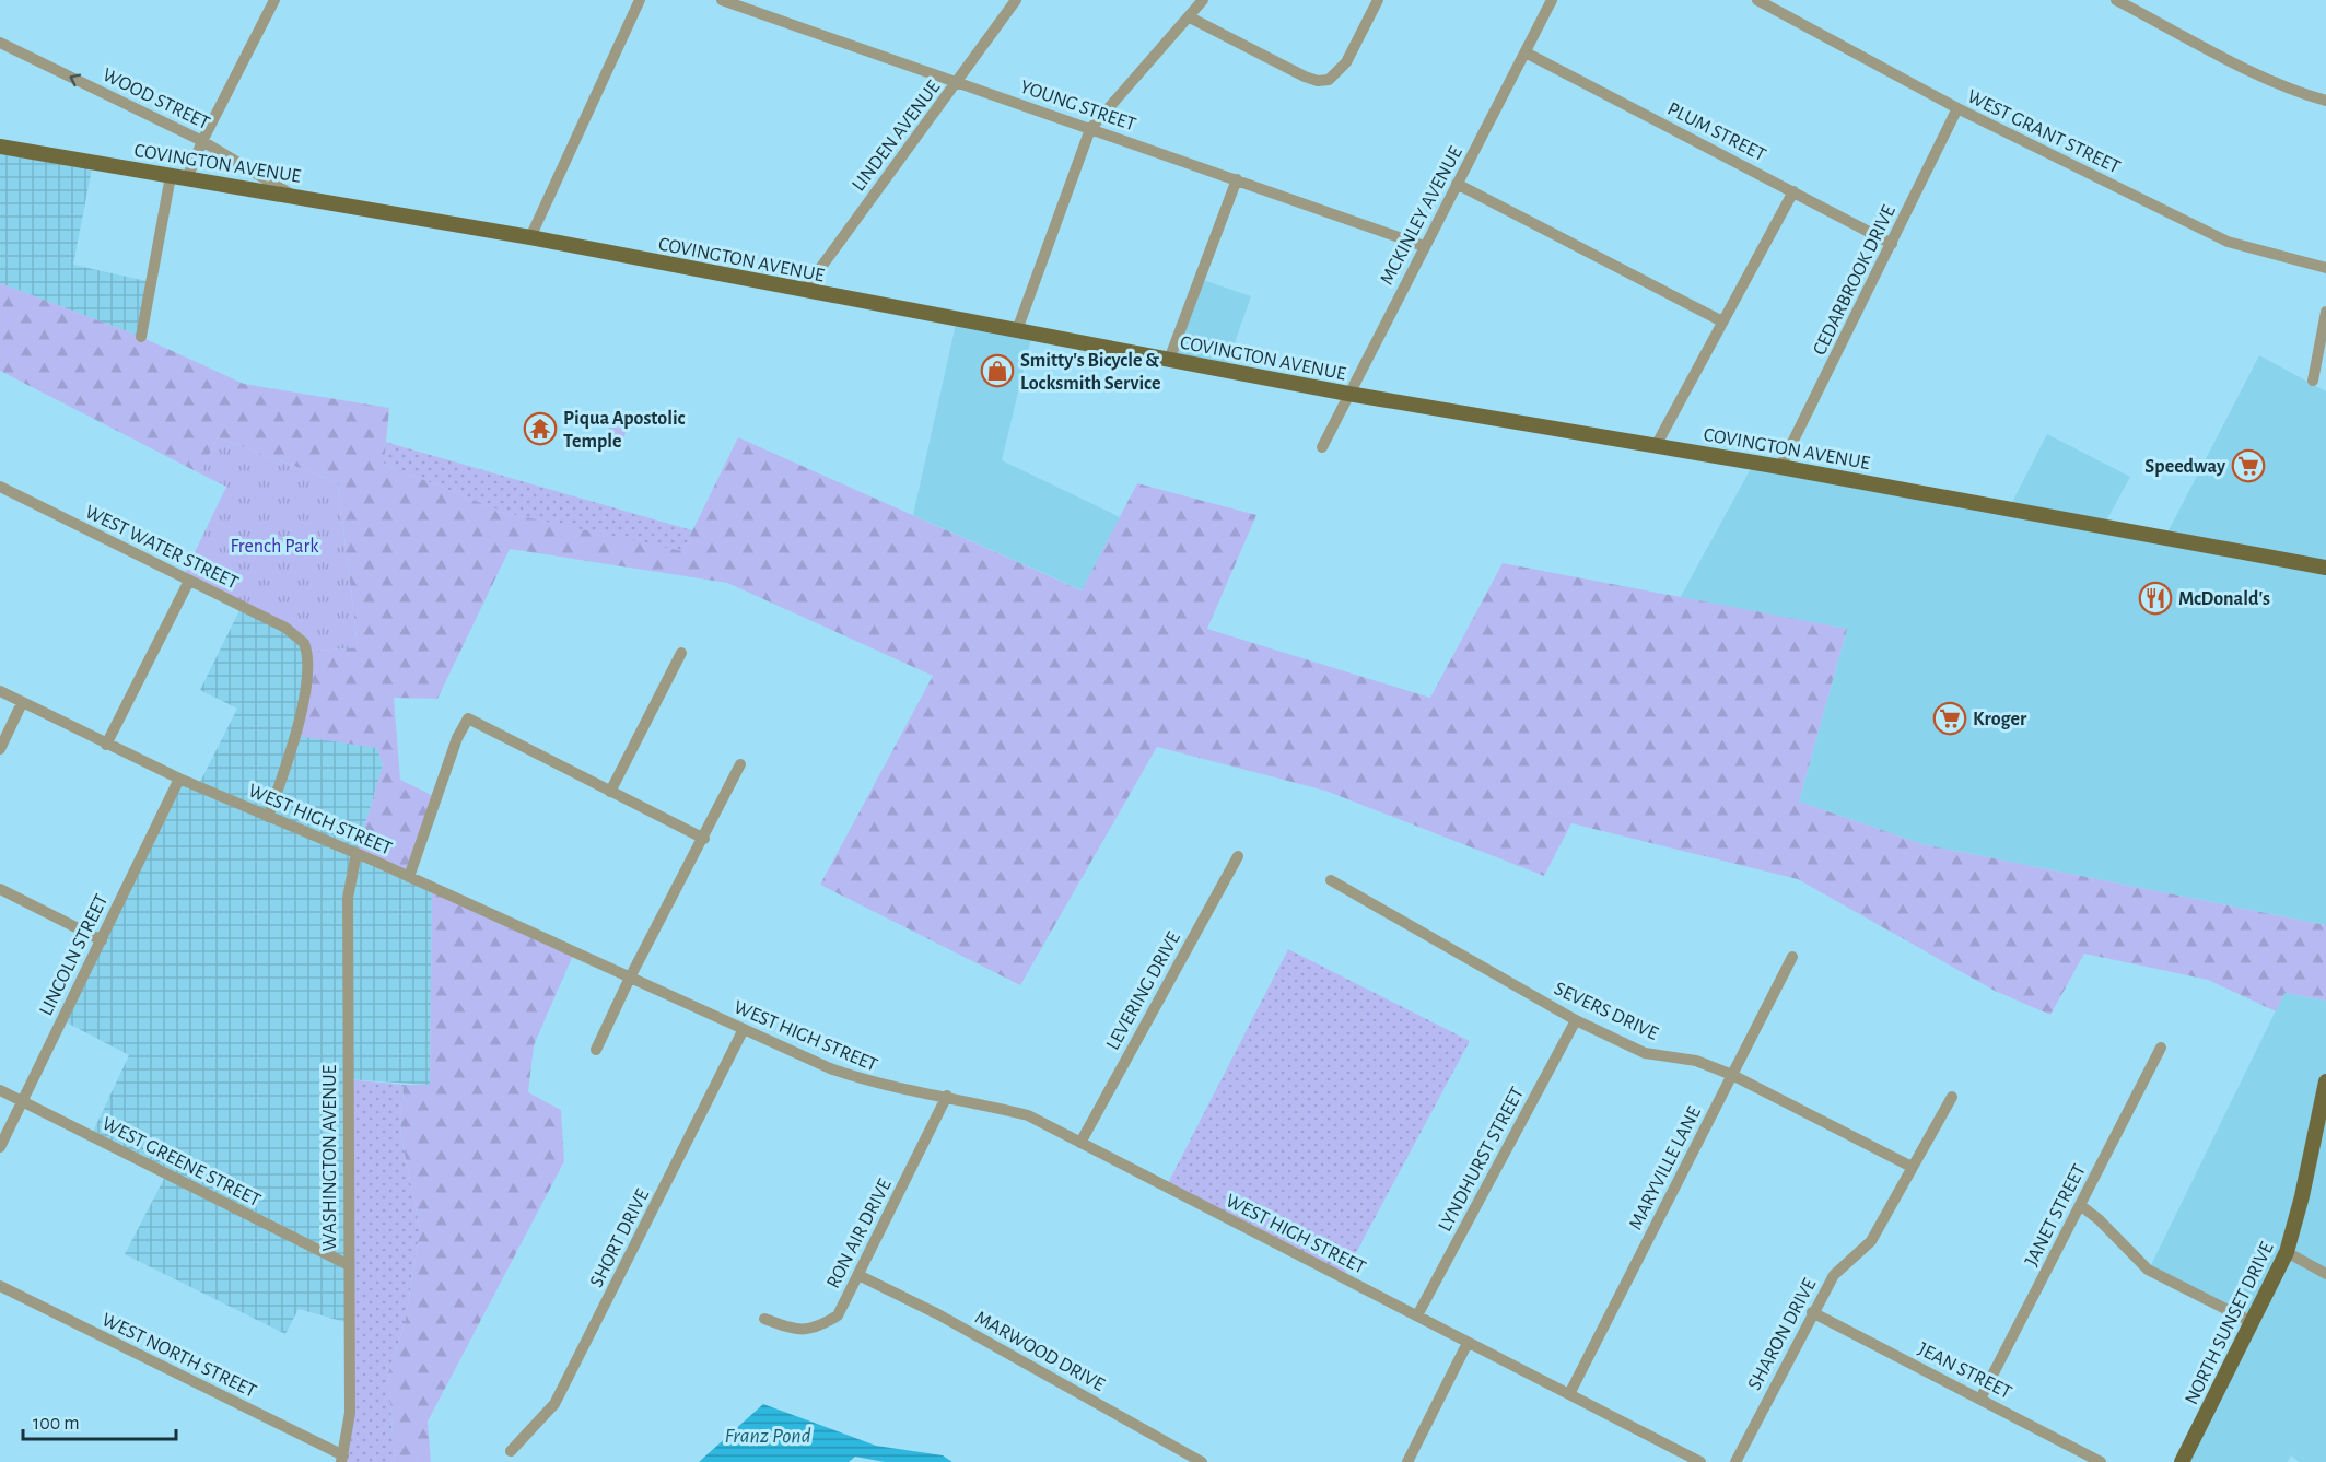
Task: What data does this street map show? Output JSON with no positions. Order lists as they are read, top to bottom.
{
  "streets": {
    "main road": ["COVINGTON AVENUE", "NORTH SUNSET DRIVE"],
    "street": [
      "WOOD STREET",
      "YOUNG STREET",
      "PLUM STREET",
      "WEST GRANT STREET",
      "LINDEN AVENUE",
      "MCKINLEY AVENUE",
      "CEDARBROOK DRIVE",
      "WEST WATER STREET",
      "WEST HIGH STREET",
      "LINCOLN STREET",
      "LEVERING DRIVE",
      "SEVERS DRIVE",
      "WASHINGTON AVENUE",
      "LYNDHURST STREET",
      "WEST GREENE STREET",
      "MARYVILLE LANE",
      "JANET STREET",
      "RON AIR DRIVE",
      "SHORT DRIVE",
      "SHARON DRIVE",
      "MARWOOD DRIVE",
      "WEST NORTH STREET",
      "JEAN STREET"
    ]
  },
  "crossings": [
    ["WOOD STREET", "COVINGTON AVENUE"],
    ["YOUNG STREET", "LINDEN AVENUE"],
    ["YOUNG STREET", "MCKINLEY AVENUE"],
    ["PLUM STREET", "MCKINLEY AVENUE"],
    ["PLUM STREET", "CEDARBROOK DRIVE"],
    ["WEST GRANT STREET", "CEDARBROOK DRIVE"],
    ["LINDEN AVENUE", "COVINGTON AVENUE"],
    ["COVINGTON AVENUE", "MCKINLEY AVENUE"],
    ["COVINGTON AVENUE", "CEDARBROOK DRIVE"],
    ["WEST WATER STREET", "WEST HIGH STREET"],
    ["WEST HIGH STREET", "LINCOLN STREET"],
    ["WEST HIGH STREET", "LEVERING DRIVE"],
    ["WEST HIGH STREET", "WASHINGTON AVENUE"],
    ["WEST HIGH STREET", "LYNDHURST STREET"],
    ["WEST HIGH STREET", "MARYVILLE LANE"],
    ["WEST HIGH STREET", "RON AIR DRIVE"],
    ["WEST HIGH STREET", "SHORT DRIVE"],
    ["LINCOLN STREET", "WEST GREENE STREET"],
    ["SEVERS DRIVE", "LYNDHURST STREET"],
    ["SEVERS DRIVE", "MARYVILLE LANE"],
    ["SEVERS DRIVE", "SHARON DRIVE"],
    ["WASHINGTON AVENUE", "WEST GREENE STREET"],
    ["WASHINGTON AVENUE", "WEST NORTH STREET"],
    ["JANET STREET", "JEAN STREET"],
    ["RON AIR DRIVE", "MARWOOD DRIVE"],
    ["SHARON DRIVE", "JEAN STREET"]
  ],
  "one_way": ["WOOD STREET"],
  "water": ["Franz Pond"],
  "parks": ["French Park"],
  "places": {
    "shop": ["Smitty's Bicycle & Locksmith Service"],
    "temple": ["Piqua Apostolic Temple"],
    "supermarket": ["Speedway", "Kroger"],
    "restaurant": ["McDonald's"]
  },
  "scale_bar": "100 m"
}
